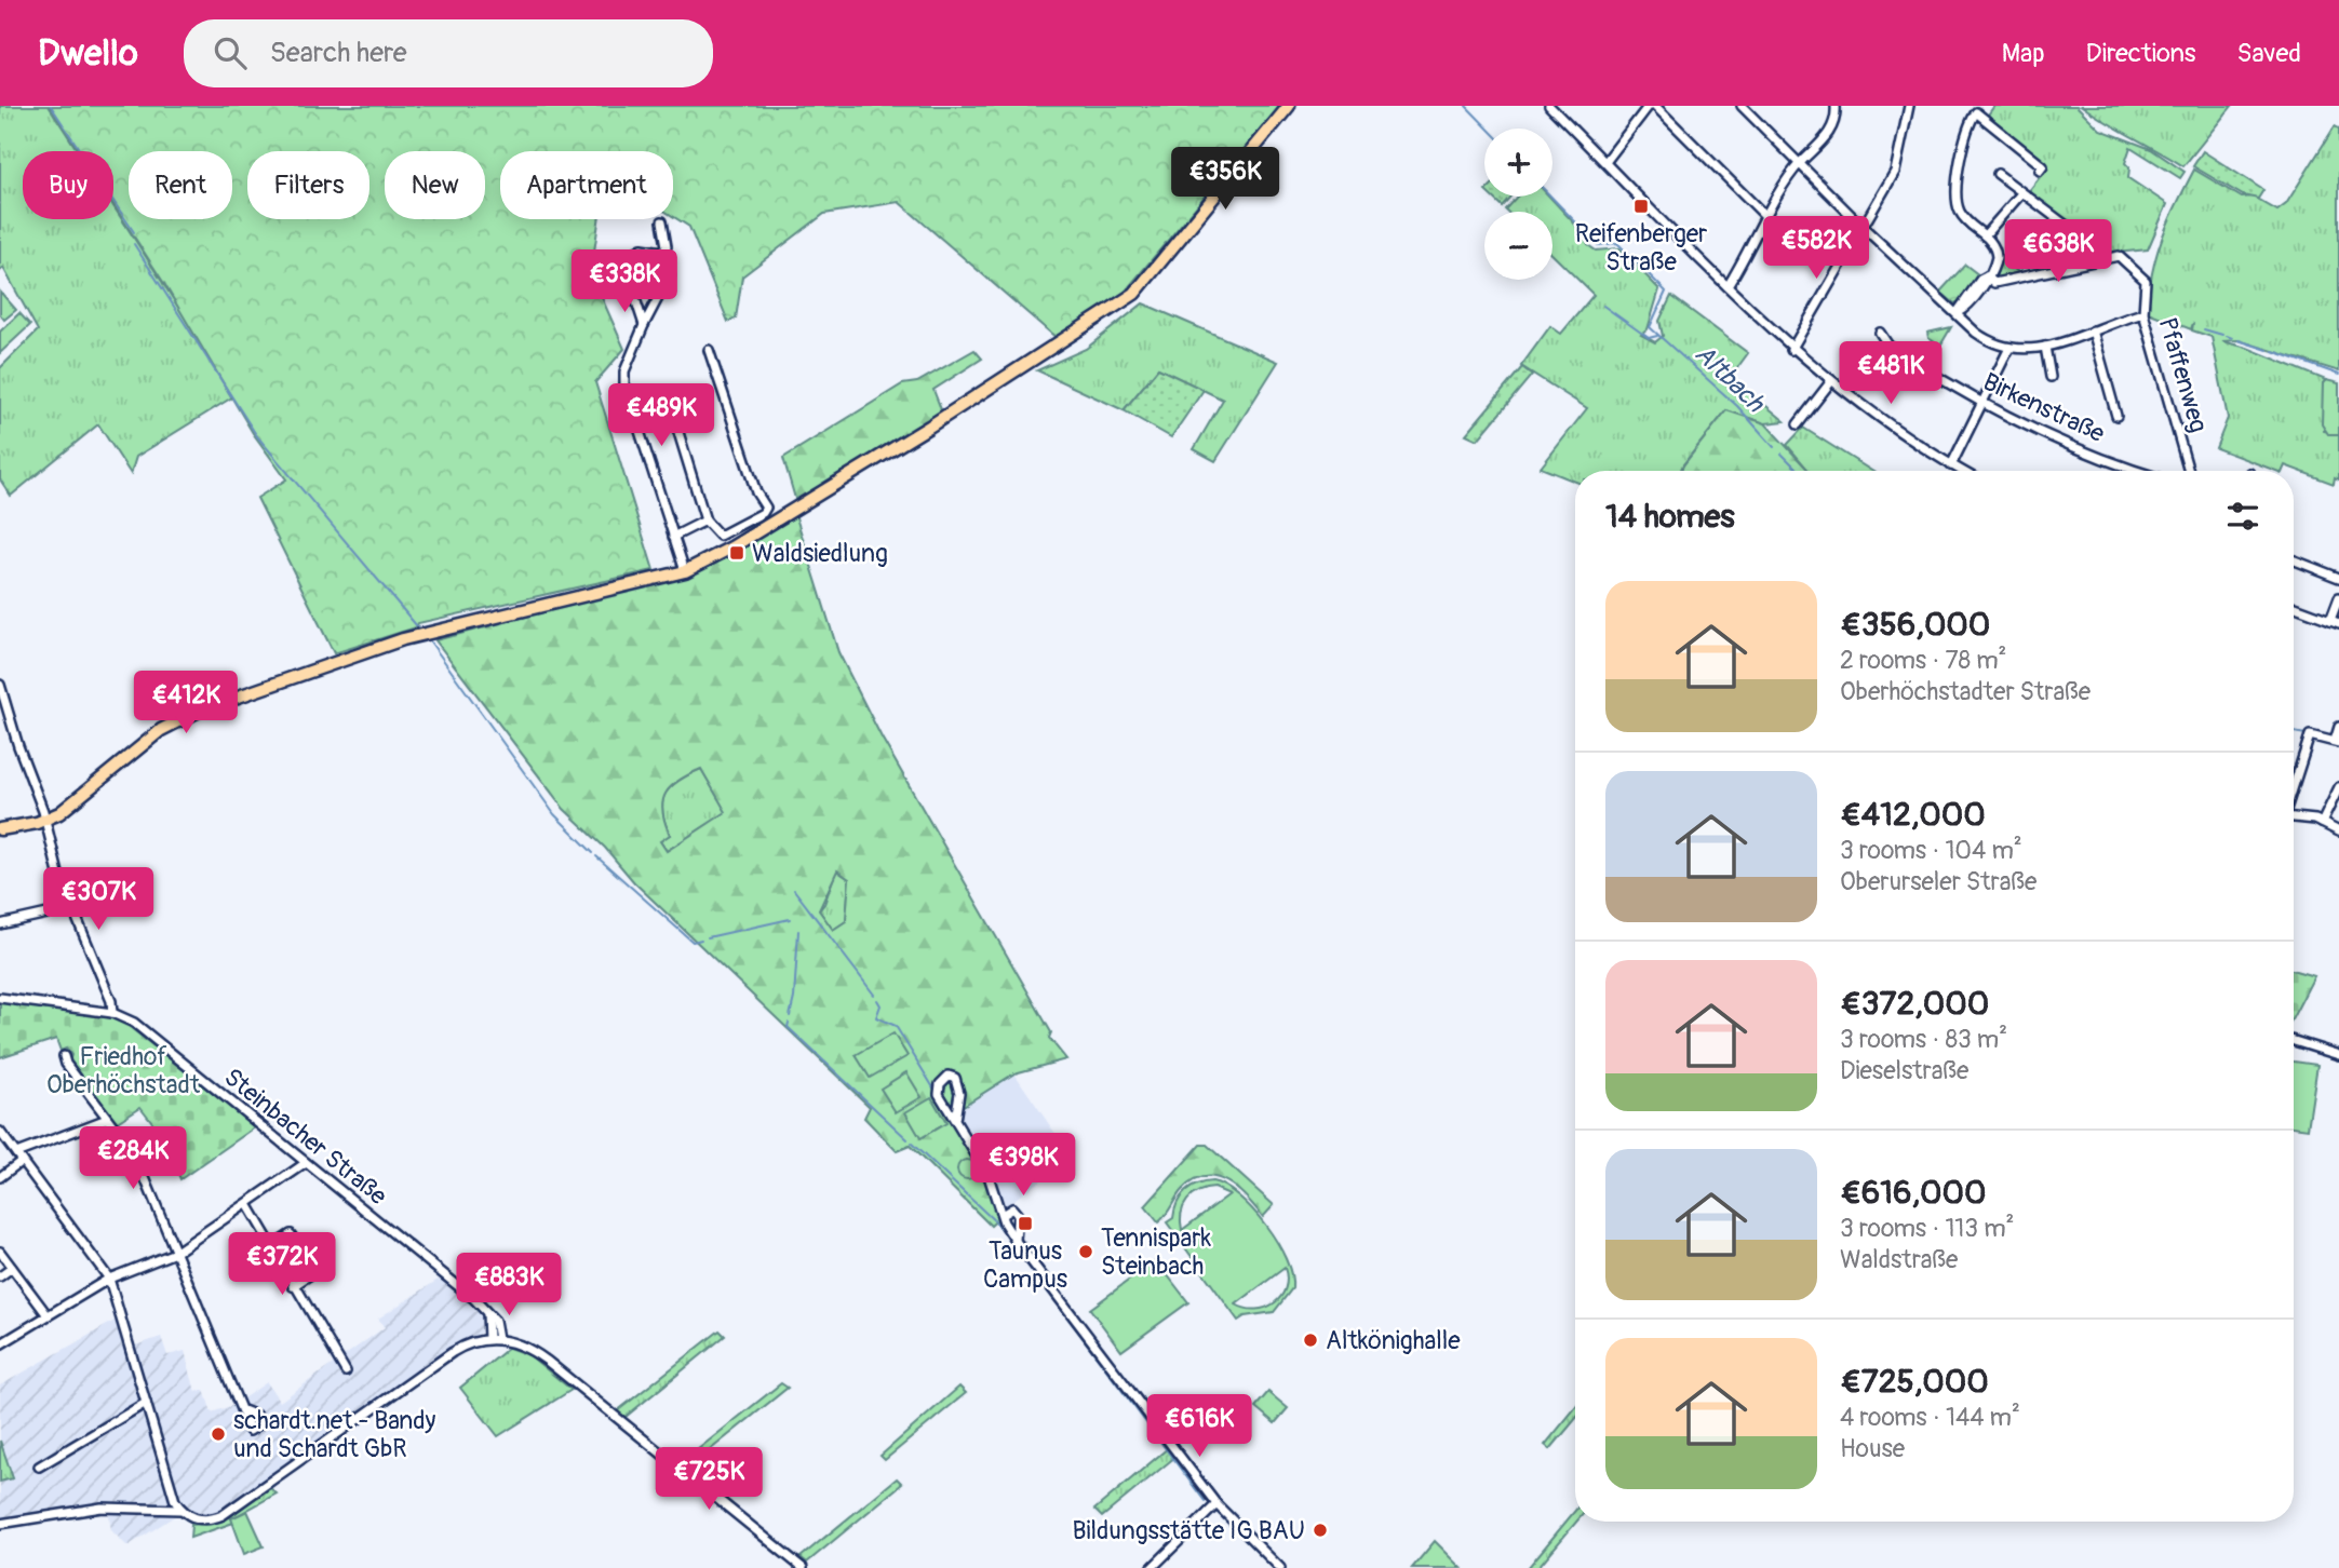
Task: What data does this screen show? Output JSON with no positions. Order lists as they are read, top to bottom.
{
  "streets": {
    "street": ["Pfaffenweg", "Birkenstraße", "Steinbacher Straße"]
  },
  "water": ["Altbach"],
  "parks": ["Friedhof Oberhöchstadt"],
  "places": {
    "transit": ["Reifenberger Straße", "Waldsiedlung", "Taunus Campus"],
    "other": [
      "Tennispark Steinbach",
      "Altkönighalle",
      "schardt.net - Bandy und Schardt GbR",
      "Bildungsstätte IG BAU"
    ]
  },
  "page": {
    "header": "Dwello",
    "search": "Search here",
    "nav": ["Map", "Directions", "Saved"],
    "map_buttons": ["+", "−"],
    "price": [
      "€356K",
      "€582K",
      "€638K",
      "€338K",
      "€481K",
      "€489K",
      "€412K",
      "€307K",
      "€284K",
      "€398K",
      "€372K",
      "€883K",
      "€616K",
      "€725K"
    ],
    "chip": [
      "Buy",
      "Rent",
      "Filters",
      "New",
      "Apartment"
    ],
    "heading": "14 homes",
    "list": [
      {
        "name": "€356,000",
        "note": "2 rooms · 78 m² · Oberhöchstadter Straße"
      },
      {
        "name": "€412,000",
        "note": "3 rooms · 104 m² · Oberurseler Straße"
      },
      {
        "name": "€372,000",
        "note": "3 rooms · 83 m² · Dieselstraße"
      },
      {
        "name": "€616,000",
        "note": "3 rooms · 113 m² · Waldstraße"
      },
      {
        "name": "€725,000",
        "note": "4 rooms · 144 m² · House"
      }
    ]
  }
}
